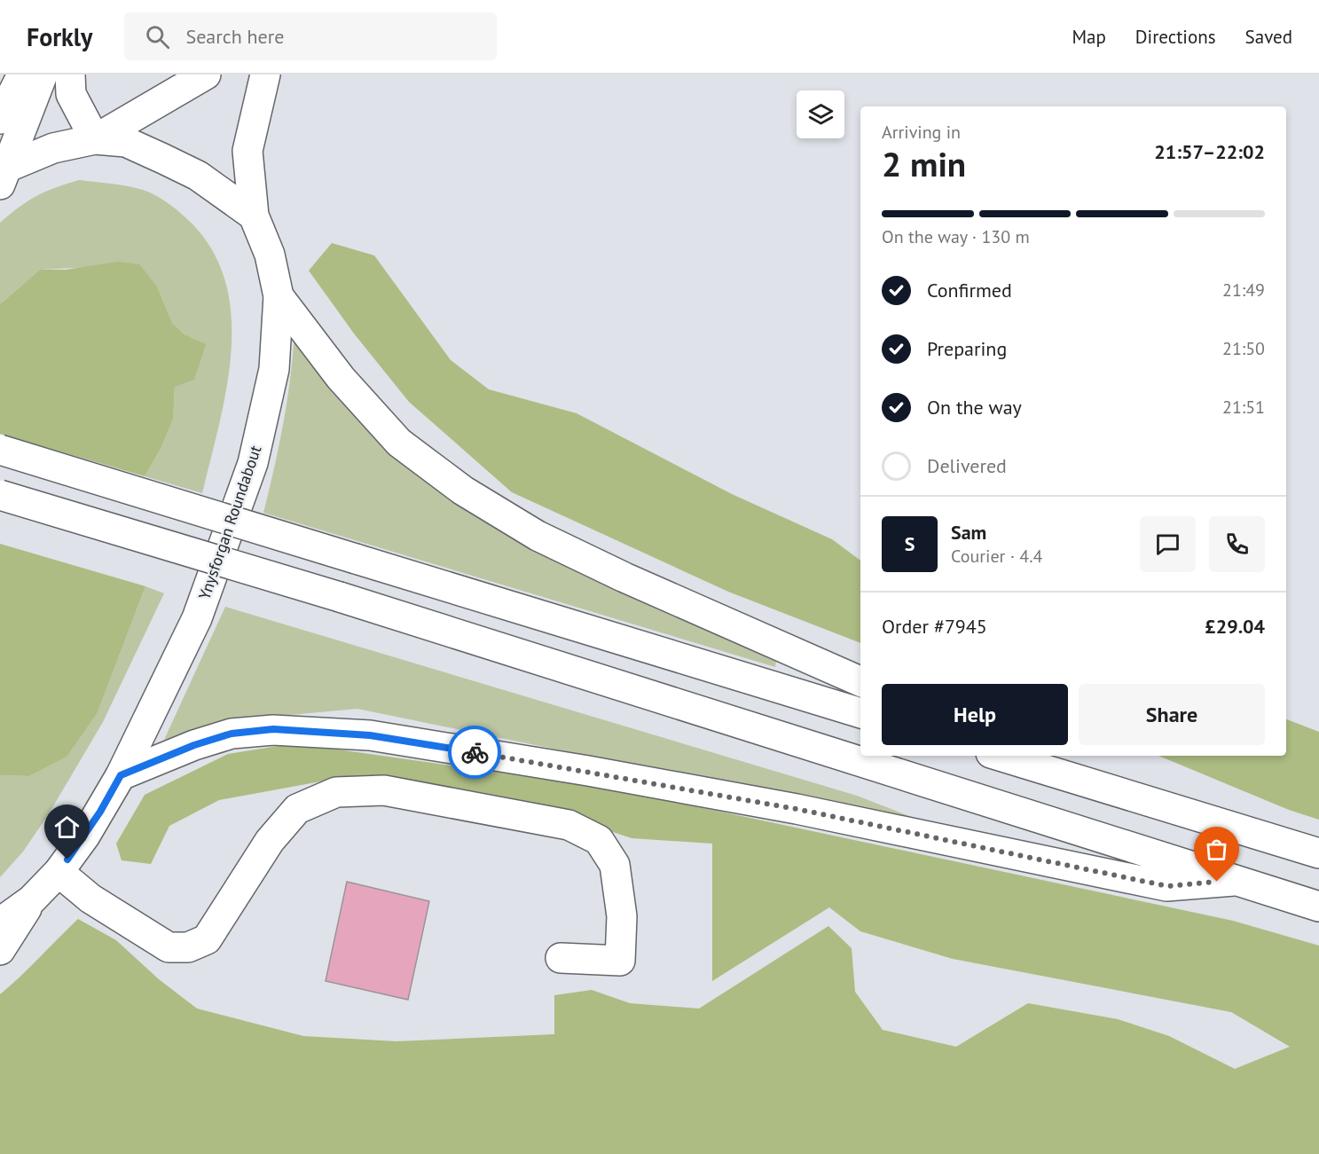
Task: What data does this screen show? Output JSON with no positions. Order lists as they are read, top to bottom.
{
  "streets": {
    "main road": ["Ynysforgan Roundabout"]
  },
  "page": {
    "header": "Forkly",
    "search": "Search here",
    "nav": ["Map", "Directions", "Saved"],
    "heading": ["2 min", "Arriving in", "21:57–22:02"],
    "panel": [
      "Sam",
      "Courier · 4.4",
      "Order #7945",
      "£29.04"
    ],
    "bar": "On the way · 130 m",
    "list": [
      ["Confirmed", "21:49"],
      ["Preparing", "21:50"],
      ["On the way", "21:51"],
      "Delivered"
    ],
    "round": "S",
    "buttons": ["Help", "Share"]
  }
}
